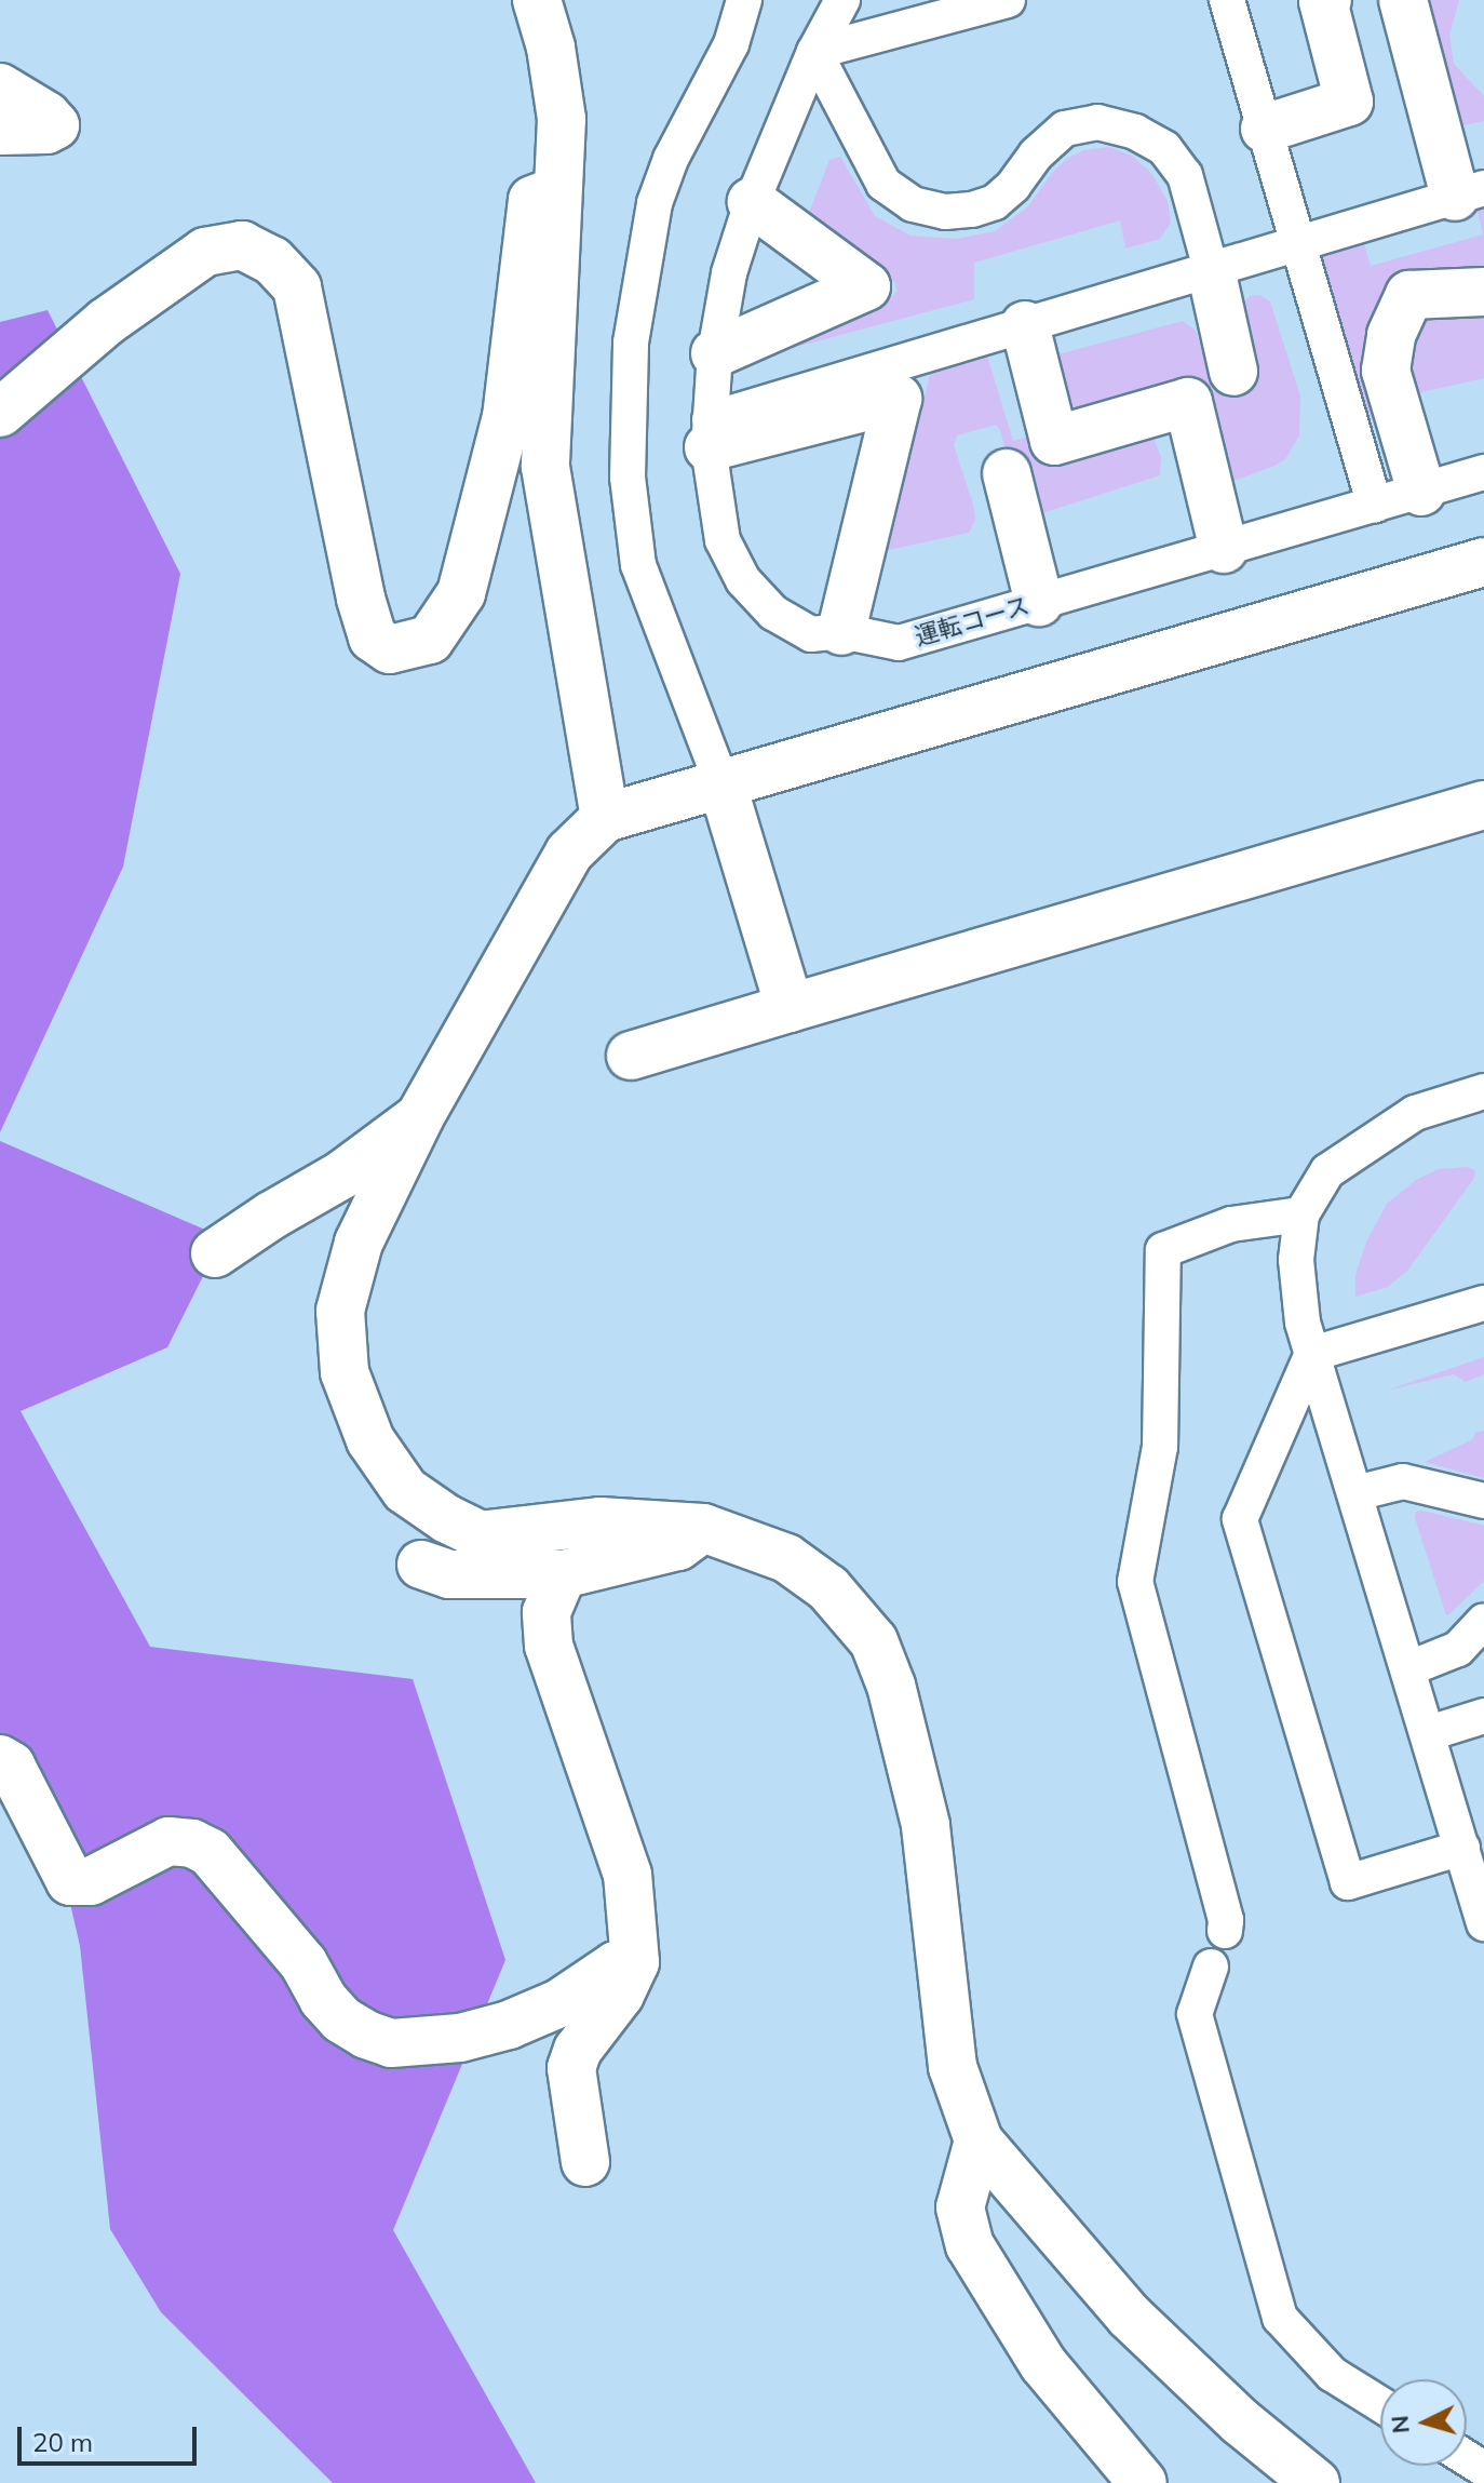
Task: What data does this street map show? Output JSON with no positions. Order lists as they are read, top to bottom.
{
  "streets": {
    "lane": ["運転コース"]
  },
  "scale_bar": "20 m",
  "north": "left"
}
